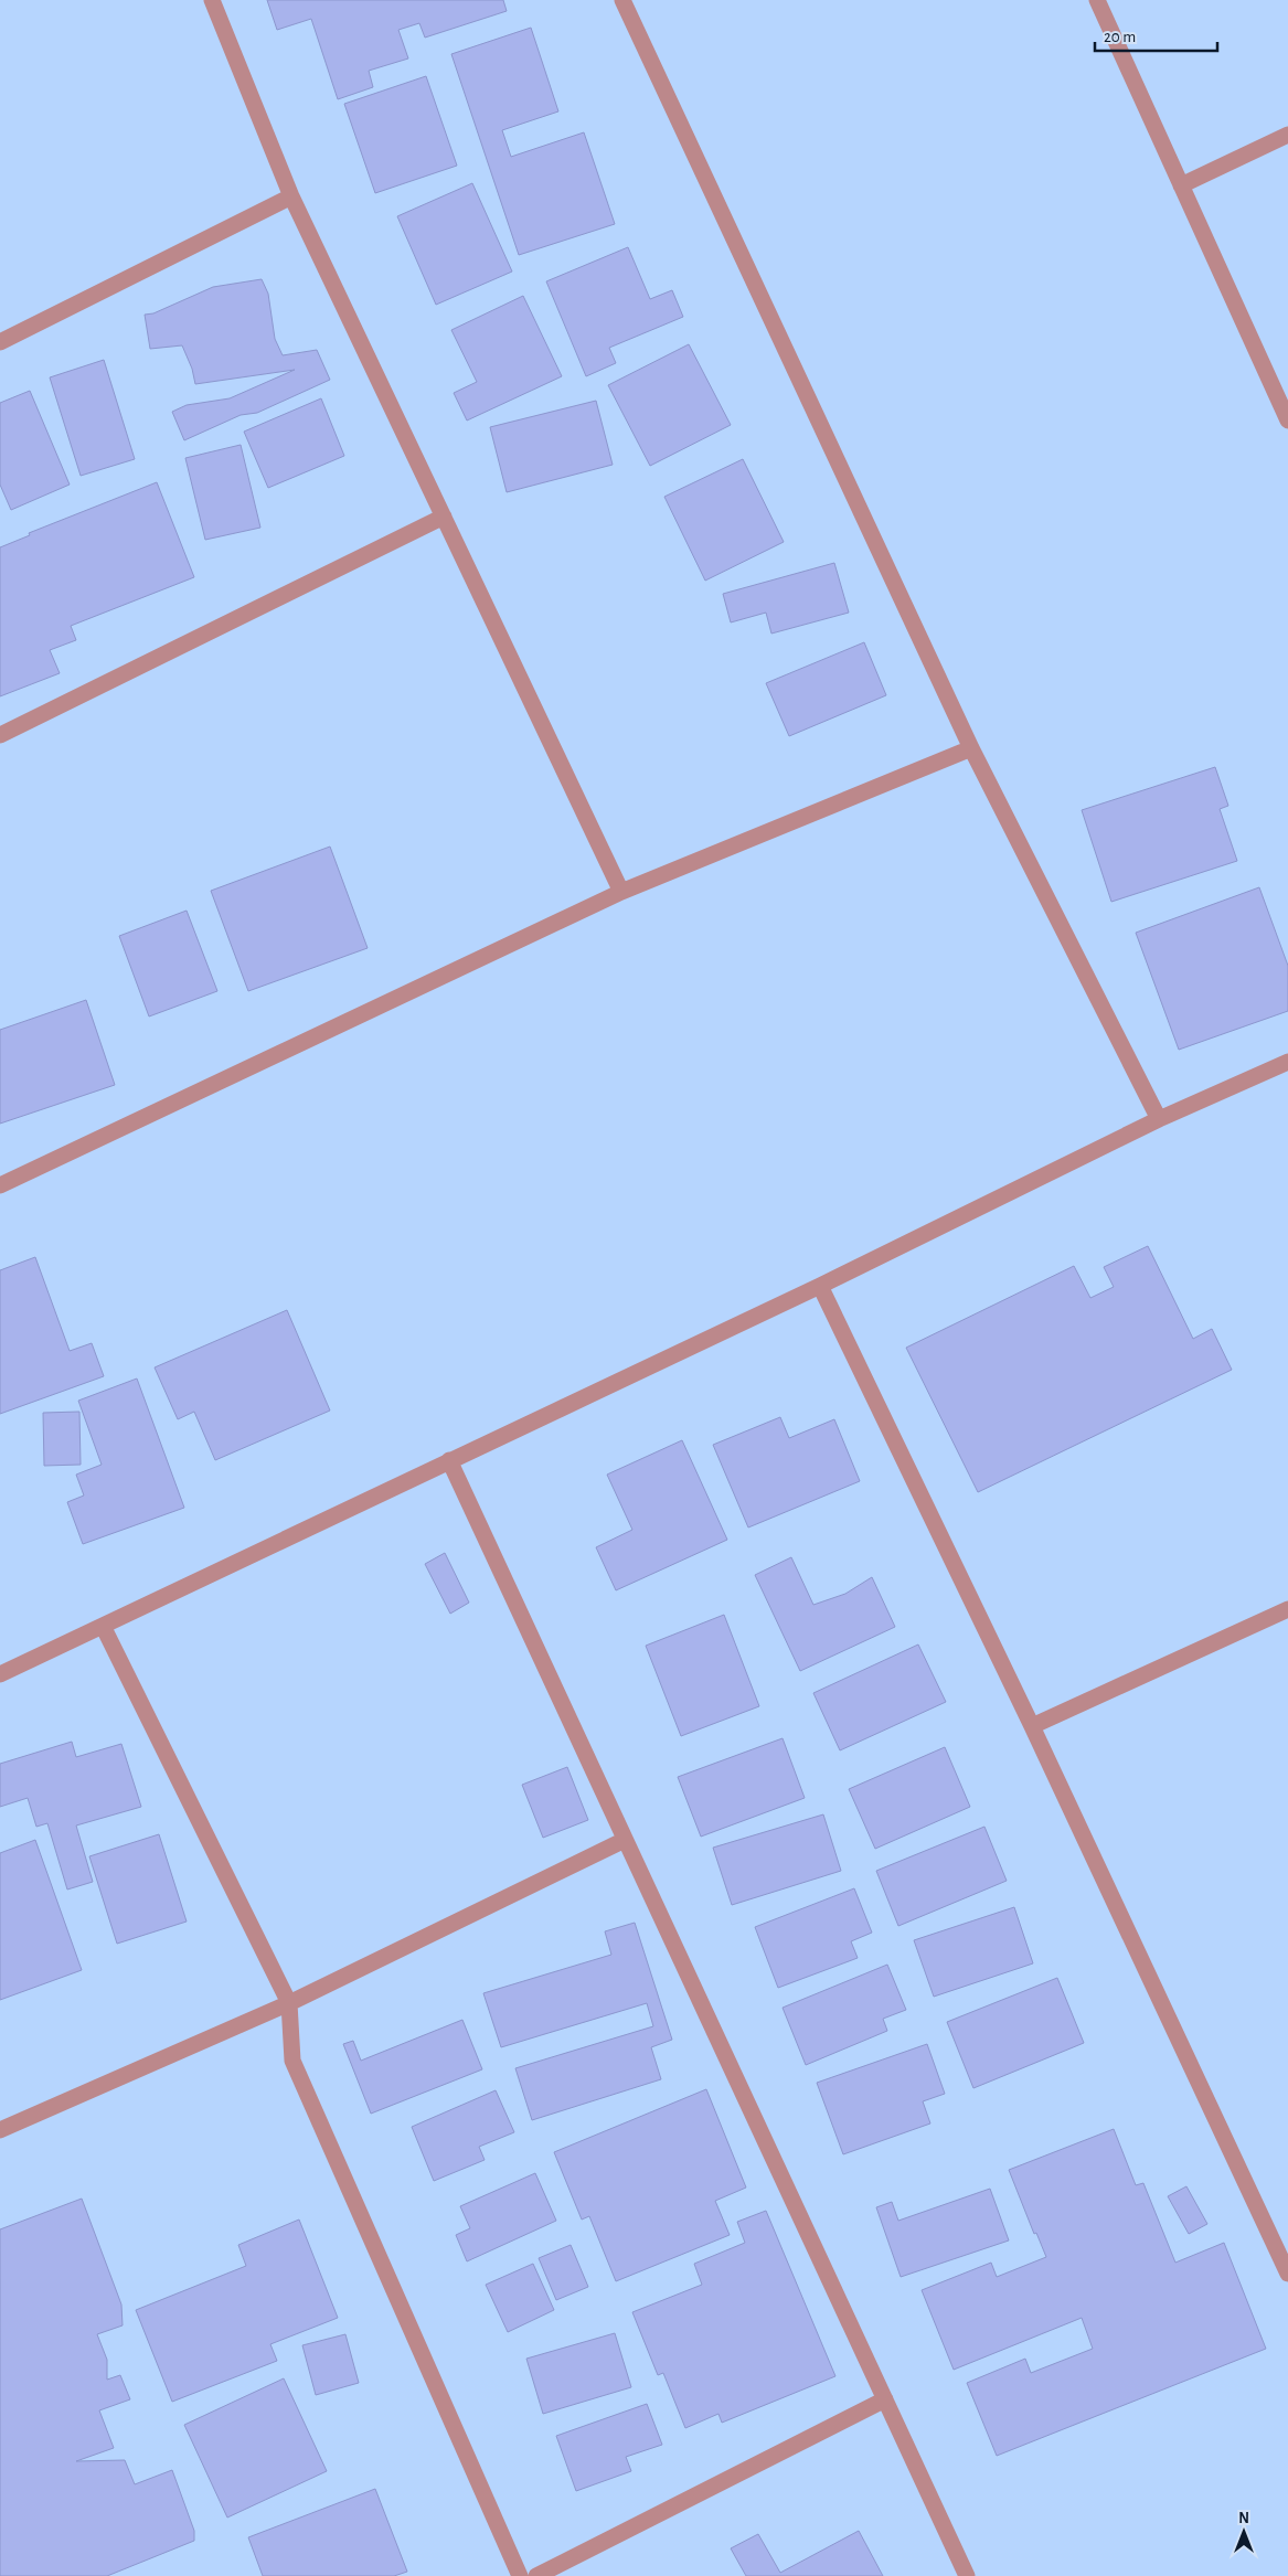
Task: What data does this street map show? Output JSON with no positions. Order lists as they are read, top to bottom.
{
  "scale_bar": "20 m",
  "north": "top"
}
